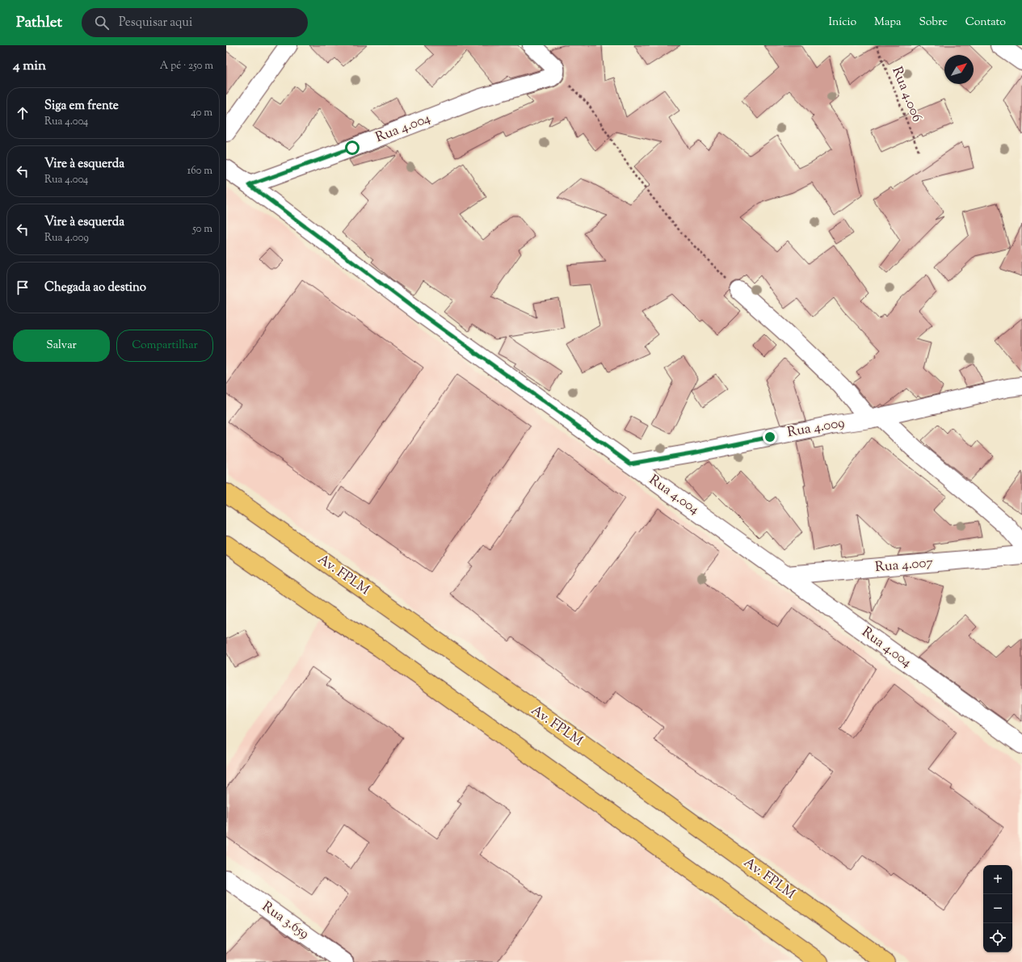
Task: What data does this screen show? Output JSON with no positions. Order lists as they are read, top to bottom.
{
  "streets": {
    "main road": ["Av. FPLM"],
    "street": [
      "Rua 4.004",
      "Rua 4.009",
      "Rua 4.007",
      "Rua 3.659"
    ],
    "path": ["Rua 4.006"]
  },
  "crossings": [
    ["Rua 4.004", "Rua 4.009"],
    ["Rua 4.004", "Rua 4.007"]
  ],
  "north": "top right",
  "page": {
    "header": "Pathlet",
    "search": "Pesquisar aqui",
    "nav": [
      "Início",
      "Mapa",
      "Sobre",
      "Contato"
    ],
    "heading": ["4 min", "A pé · 250 m"],
    "list": [
      ["Siga em frente", "Rua 4.004", "40 m"],
      ["Vire à esquerda", "Rua 4.004", "160 m"],
      ["Vire à esquerda", "Rua 4.009", "50 m"],
      "Chegada ao destino"
    ],
    "buttons": ["Salvar", "Compartilhar"],
    "map_buttons": ["+", "−"]
  }
}
